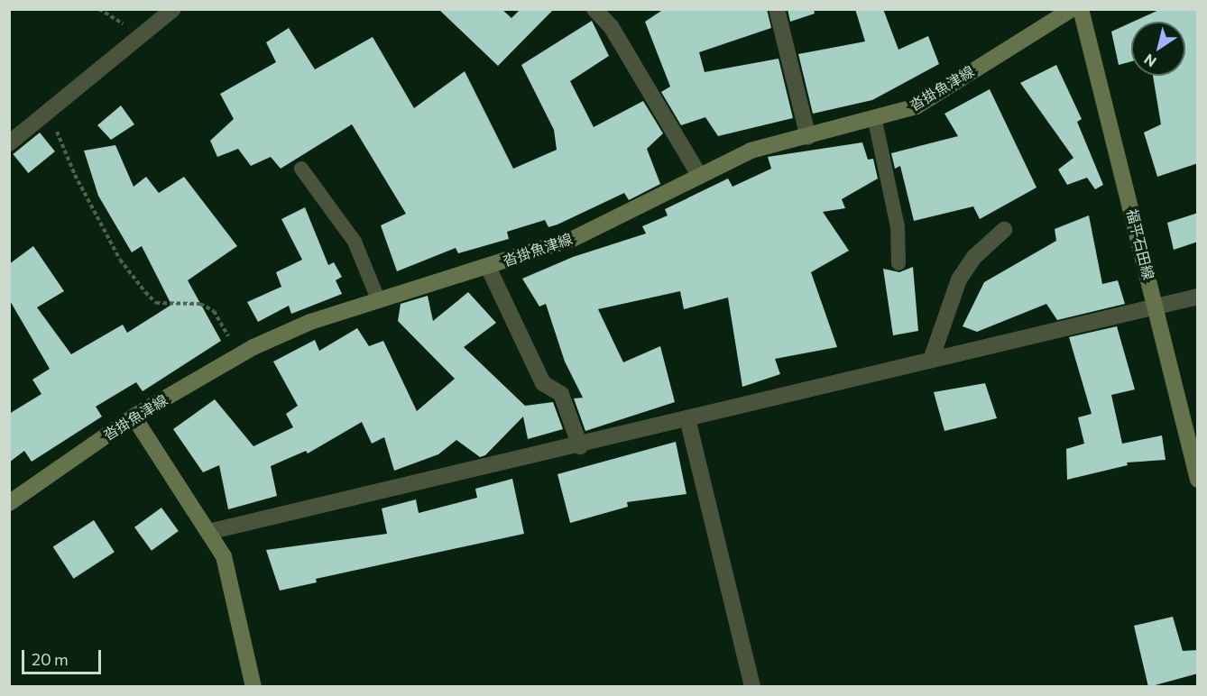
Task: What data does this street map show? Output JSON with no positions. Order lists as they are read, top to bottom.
{
  "streets": {
    "main road": ["沓掛魚津線", "福平石田線"]
  },
  "scale_bar": "20 m",
  "north": "bottom left"
}
